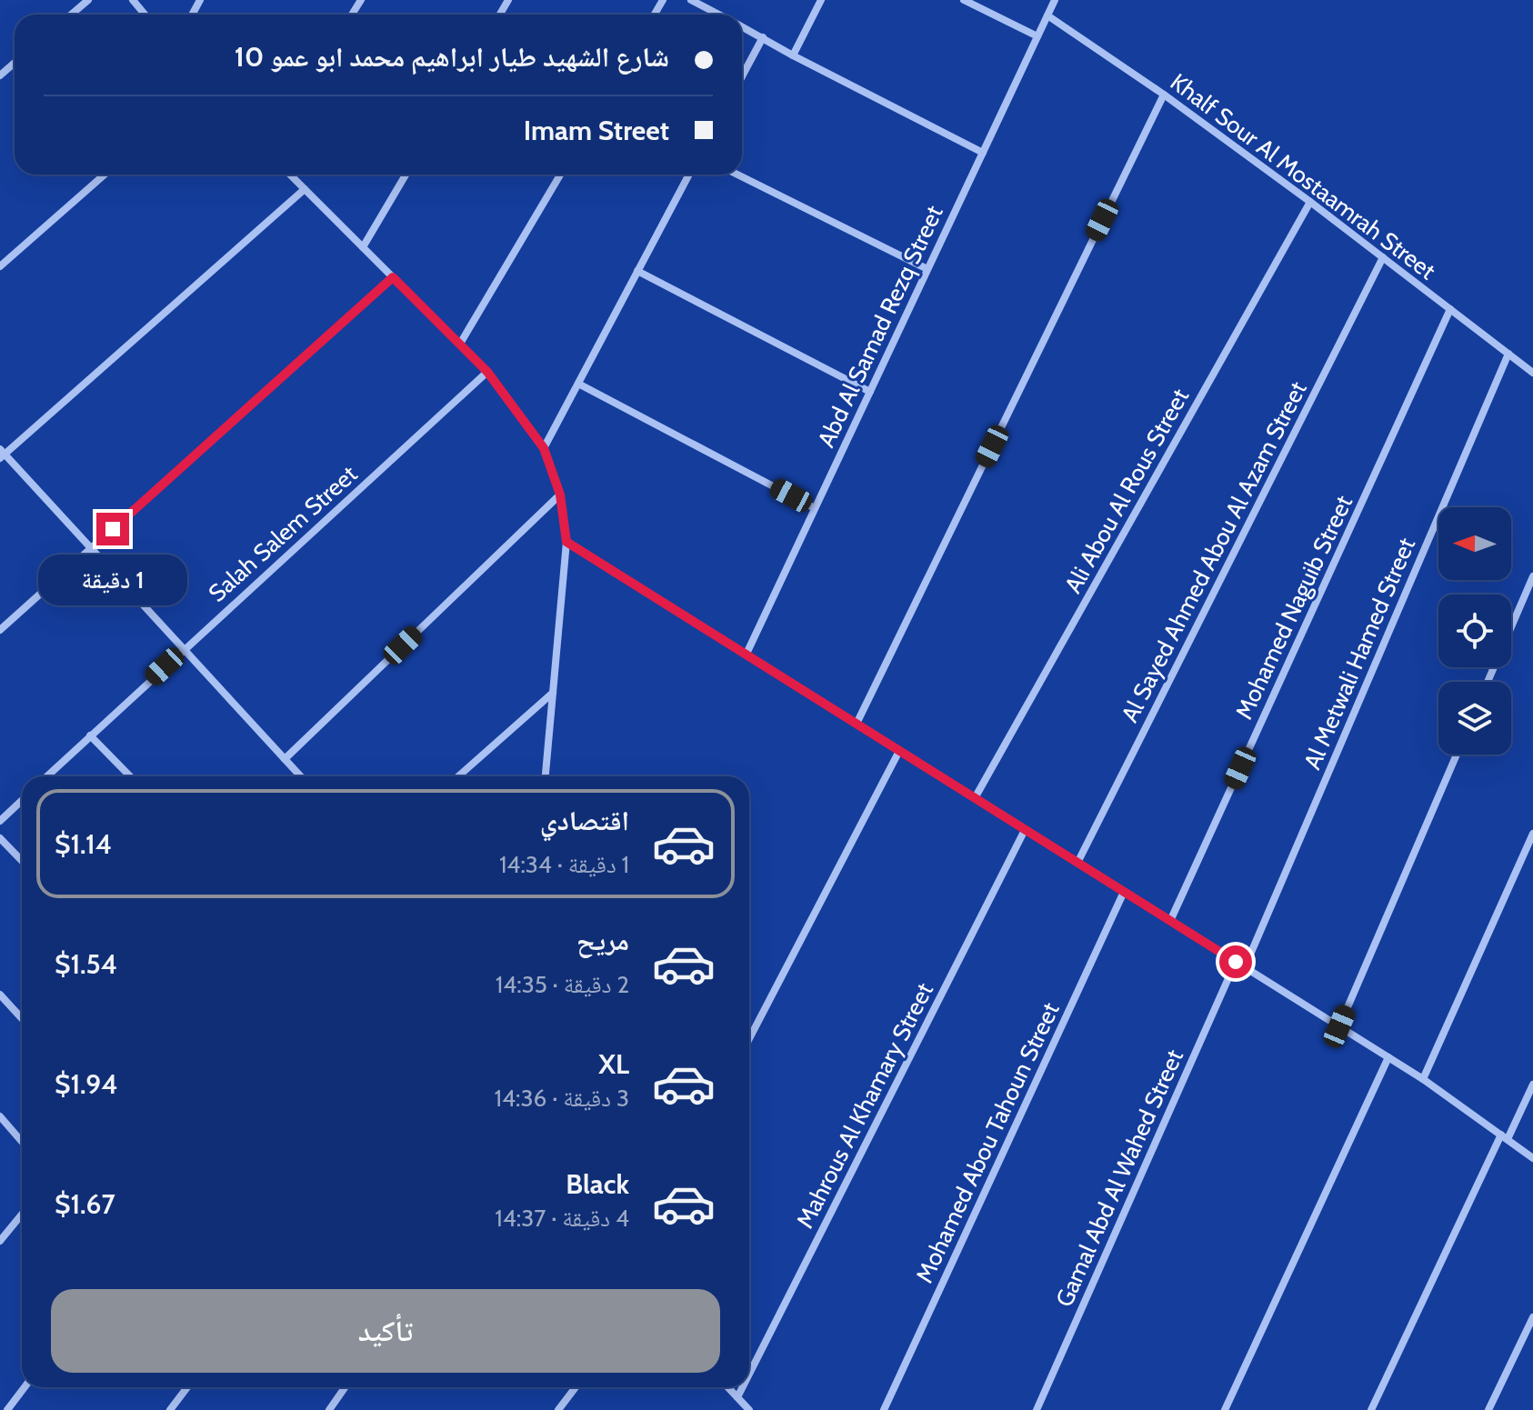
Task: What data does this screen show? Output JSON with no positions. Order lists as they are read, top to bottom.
{
  "streets": {
    "street": [
      "Khalf Sour Al Mostaamrah Street",
      "Abd Al Samad Rezq Street",
      "Ali Abou Al Rous Street",
      "Salah Salem Street",
      "Al Sayed Ahmed Abou Al Azam Street",
      "Mohamed Naguib Street",
      "Al Metwali Hamed Street",
      "Mahrous Al Khamary Street",
      "Mohamed Abou Tahoun Street",
      "Gamal Abd Al Wahed Street"
    ]
  },
  "crossings": [
    ["Khalf Sour Al Mostaamrah Street", "Abd Al Samad Rezq Street"],
    ["Khalf Sour Al Mostaamrah Street", "Ali Abou Al Rous Street"],
    ["Khalf Sour Al Mostaamrah Street", "Al Sayed Ahmed Abou Al Azam Street"],
    ["Khalf Sour Al Mostaamrah Street", "Mohamed Naguib Street"],
    ["Khalf Sour Al Mostaamrah Street", "Al Metwali Hamed Street"]
  ],
  "north": "left",
  "page": {
    "banner": ["شارع الشهيد طيار ابراهيم محمد ابو عمو 10", "Imam Street"],
    "bubble": "1 دقيقة",
    "list": [
      {
        "name": "اقتصادي",
        "note": "1 دقيقة · 14:34",
        "value": "$1.14"
      },
      {
        "name": "مريح",
        "note": "2 دقيقة · 14:35",
        "value": "$1.54"
      },
      {
        "name": "XL",
        "note": "3 دقيقة · 14:36",
        "value": "$1.94"
      },
      {
        "name": "Black",
        "note": "4 دقيقة · 14:37",
        "value": "$1.67"
      }
    ],
    "buttons": "تأكيد"
  }
}
